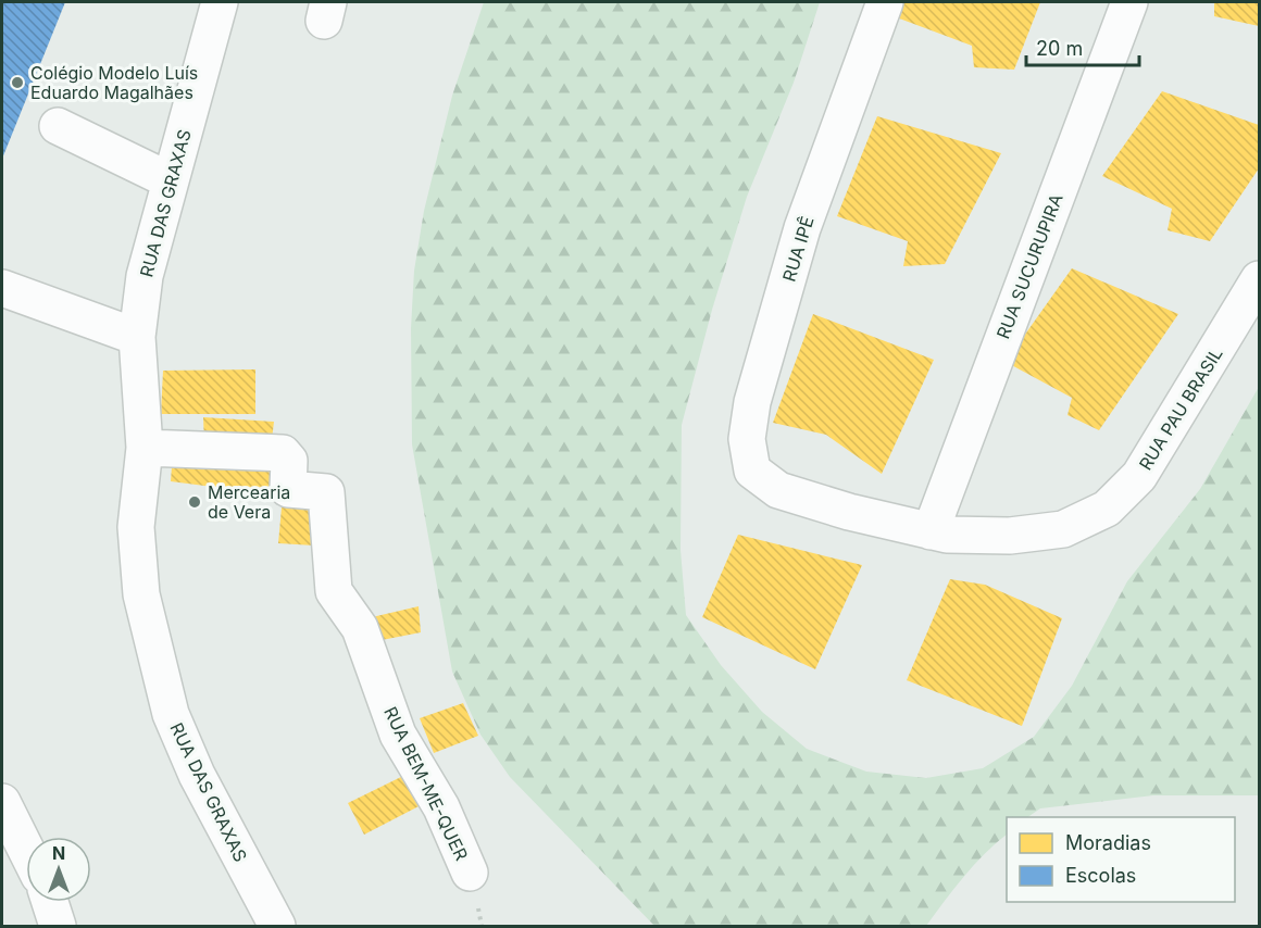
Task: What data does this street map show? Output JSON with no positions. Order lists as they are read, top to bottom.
{
  "streets": {
    "street": [
      "RUA DAS GRAXAS",
      "RUA IPÊ",
      "RUA SUCURUPIRA",
      "RUA PAU BRASIL",
      "RUA BEM-ME-QUER"
    ]
  },
  "crossings": [
    ["RUA DAS GRAXAS", "RUA BEM-ME-QUER"],
    ["RUA IPÊ", "RUA PAU BRASIL"],
    ["RUA SUCURUPIRA", "RUA PAU BRASIL"]
  ],
  "places": ["Colégio Modelo Luís Eduardo Magalhães", "Mercearia de Vera"],
  "legend": ["Moradias", "Escolas"],
  "scale_bar": "20 m",
  "north": "top"
}
